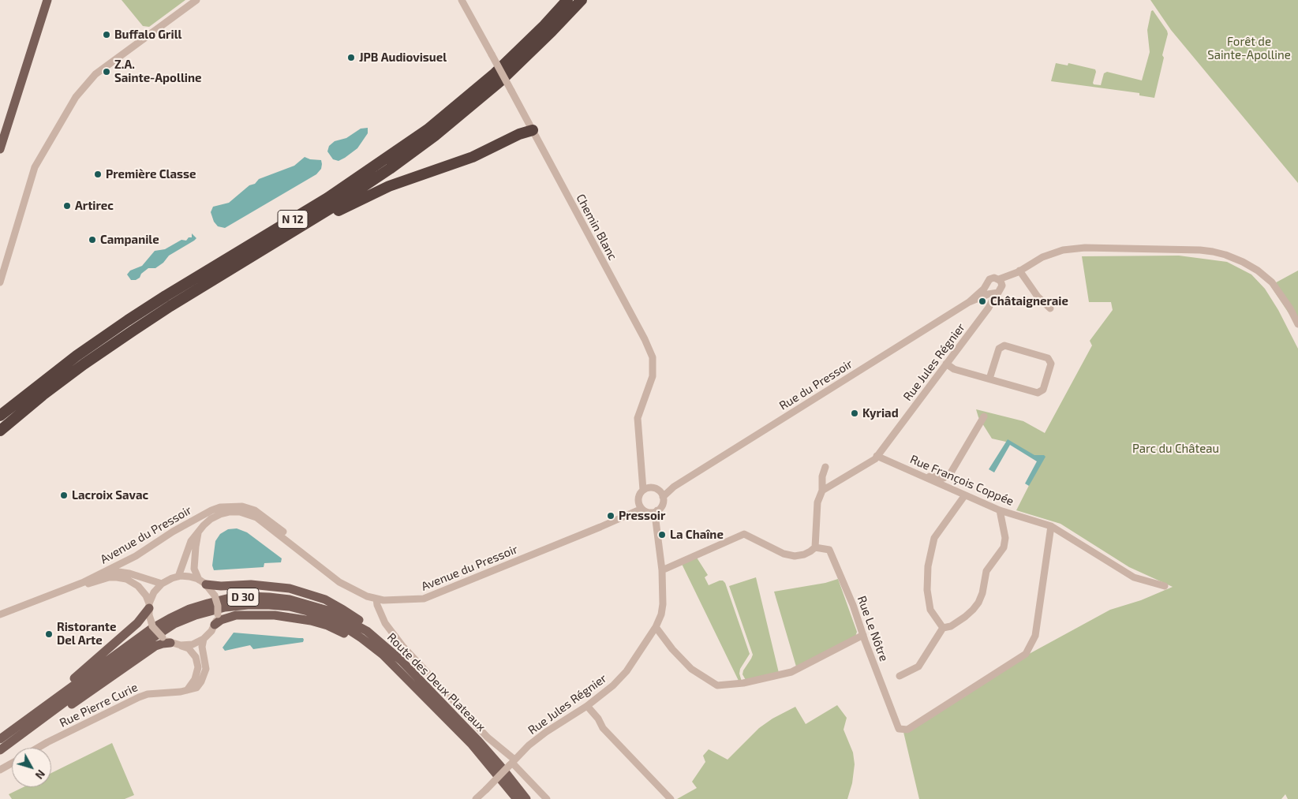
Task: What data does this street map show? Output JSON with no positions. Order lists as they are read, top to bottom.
{
  "streets": {
    "highway": ["N 12"],
    "main road": ["D 30", "Route des Deux Plateaux"],
    "street": [
      "Chemin Blanc",
      "Rue Jules Régnier",
      "Rue du Pressoir",
      "Rue François Coppée",
      "Avenue du Pressoir",
      "Rue Le Nôtre",
      "Rue Pierre Curie"
    ]
  },
  "crossings": [
    ["Chemin Blanc", "Rue Jules Régnier"],
    ["Chemin Blanc", "Rue du Pressoir"],
    ["Chemin Blanc", "Avenue du Pressoir"],
    ["Rue Jules Régnier", "Rue du Pressoir"],
    ["Rue Jules Régnier", "Rue François Coppée"],
    ["Rue Jules Régnier", "Avenue du Pressoir"],
    ["Rue du Pressoir", "Avenue du Pressoir"],
    ["Rue François Coppée", "Rue Le Nôtre"],
    ["Avenue du Pressoir", "Rue Pierre Curie"]
  ],
  "parks": ["Forêt de Sainte-Apolline", "Parc du Château"],
  "places": [
    "Buffalo Grill",
    "JPB Audiovisuel",
    "Z.A. Sainte-Apolline",
    "Première Classe",
    "Artirec",
    "Campanile",
    "Châtaigneraie",
    "Kyriad",
    "Lacroix Savac",
    "Pressoir",
    "La Chaîne",
    "Ristorante Del Arte"
  ],
  "north": "bottom right"
}
